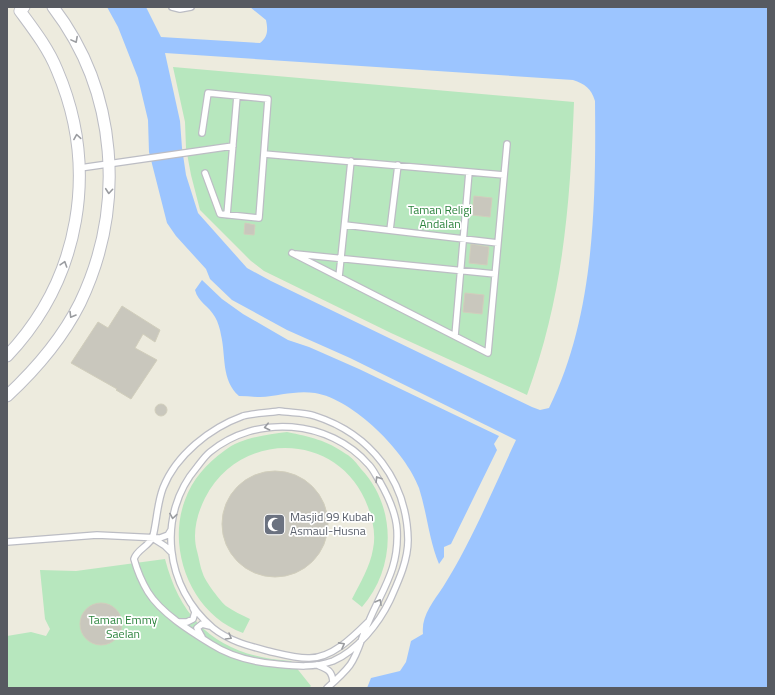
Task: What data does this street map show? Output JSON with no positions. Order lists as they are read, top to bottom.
{
  "parks": ["Taman Religi Andalan", "Taman Emmy Saelan"],
  "places": {
    "mosque": ["Masjid 99 Kubah Asmaul-Husna"]
  }
}
